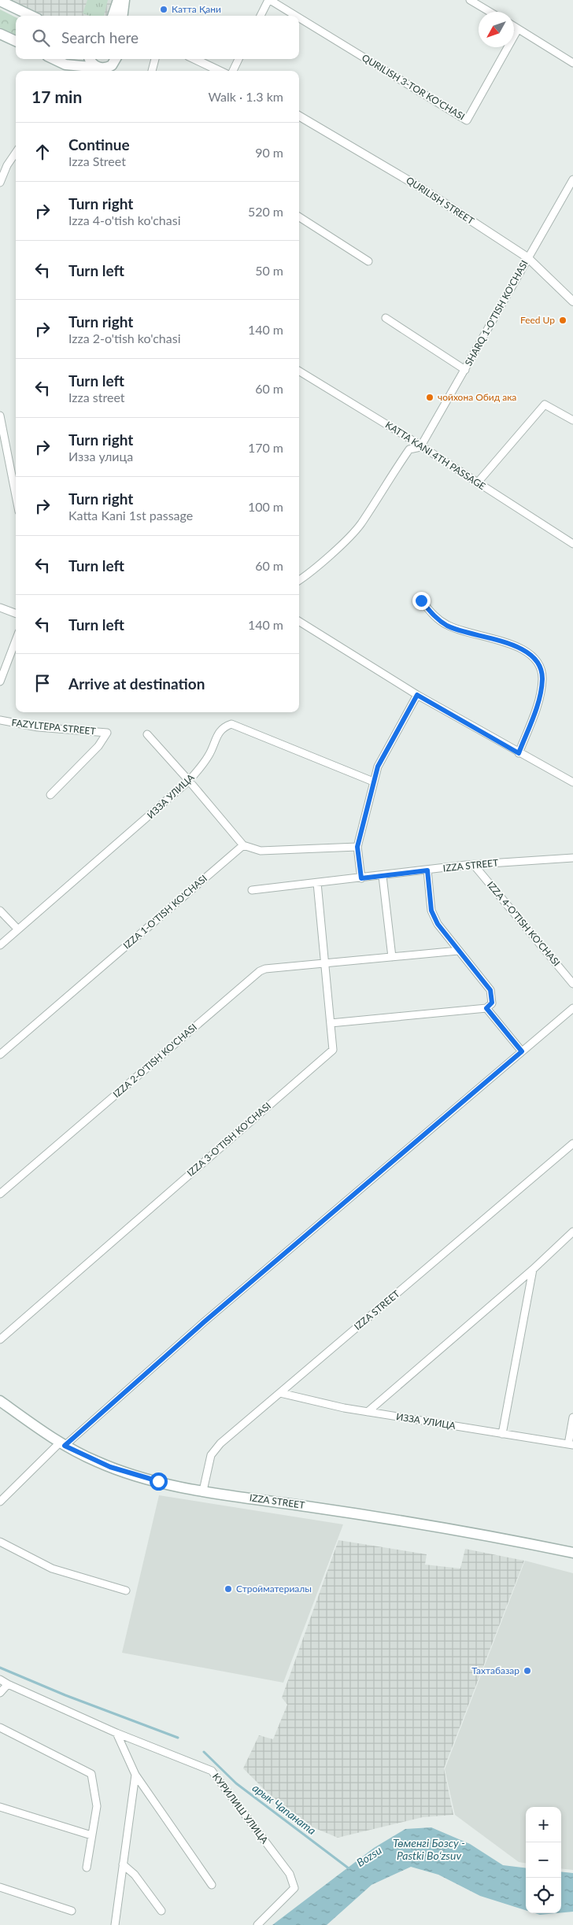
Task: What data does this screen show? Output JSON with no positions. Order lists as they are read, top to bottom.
{
  "streets": {
    "main road": ["IZZA STREET"],
    "street": [
      "QURILISH 3-TOR KO'CHASI",
      "QURILISH STREET",
      "SHARQ 1-O'TISH KO'CHASI",
      "KATTA KANI 4TH PASSAGE",
      "FAZYLTEPA STREET",
      "ИЗЗА УЛИЦА",
      "IZZA 1-O'TISH KO'CHASI",
      "IZZA 4-O'TISH KO'CHASI",
      "IZZA 2-O'TISH KO'CHASI",
      "IZZA 3-O'TISH KO'CHASI",
      "КУРИЛИШ УЛИЦА"
    ]
  },
  "crossings": [
    ["QURILISH STREET", "SHARQ 1-O'TISH KO'CHASI"],
    ["SHARQ 1-O'TISH KO'CHASI", "KATTA KANI 4TH PASSAGE"],
    ["ИЗЗА УЛИЦА", "IZZA STREET"],
    ["IZZA STREET", "IZZA 4-O'TISH KO'CHASI"],
    ["IZZA STREET", "IZZA 3-O'TISH KO'CHASI"],
    ["IZZA 2-O'TISH KO'CHASI", "IZZA 3-O'TISH KO'CHASI"]
  ],
  "water": ["арык Чапаната", "Төменгі Бозсу - Pastki Boʻzsuv", "Bozsu"],
  "places": [
    "Катта Қани",
    "Feed Up",
    "чойхона Обид ака",
    "Стройматериалы",
    "Тахтабазар"
  ],
  "north": "bottom left",
  "page": {
    "search": "Search here",
    "heading": ["17 min", "Walk · 1.3 km"],
    "list": [
      ["Continue", "Izza Street", "90 m"],
      ["Turn right", "Izza 4-o'tish ko'chasi", "520 m"],
      ["Turn left", "50 m"],
      ["Turn right", "Izza 2-o'tish ko'chasi", "140 m"],
      ["Turn left", "Izza street", "60 m"],
      ["Turn right", "Изза улица", "170 m"],
      ["Turn right", "Katta Kani 1st passage", "100 m"],
      ["Turn left", "60 m"],
      ["Turn left", "140 m"],
      "Arrive at destination"
    ],
    "map_buttons": ["+", "−"]
  }
}
